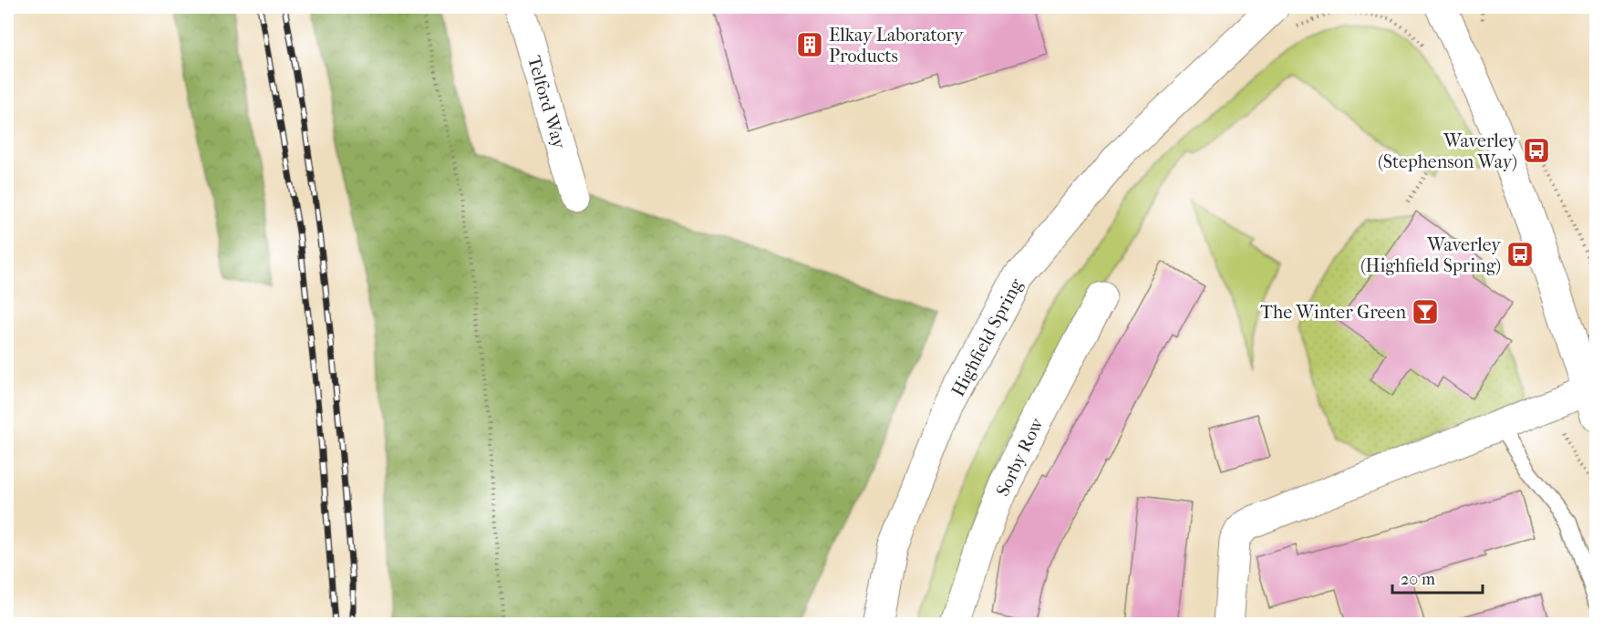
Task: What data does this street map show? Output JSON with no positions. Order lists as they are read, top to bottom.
{
  "streets": {
    "street": ["Telford Way", "Highfield Spring", "Sorby Row"]
  },
  "places": {
    "building": ["Elkay Laboratory Products"],
    "bus stop": ["Waverley (Stephenson Way)", "Waverley (Highfield Spring)"],
    "bar": ["The Winter Green"]
  },
  "scale_bar": "20 m"
}
